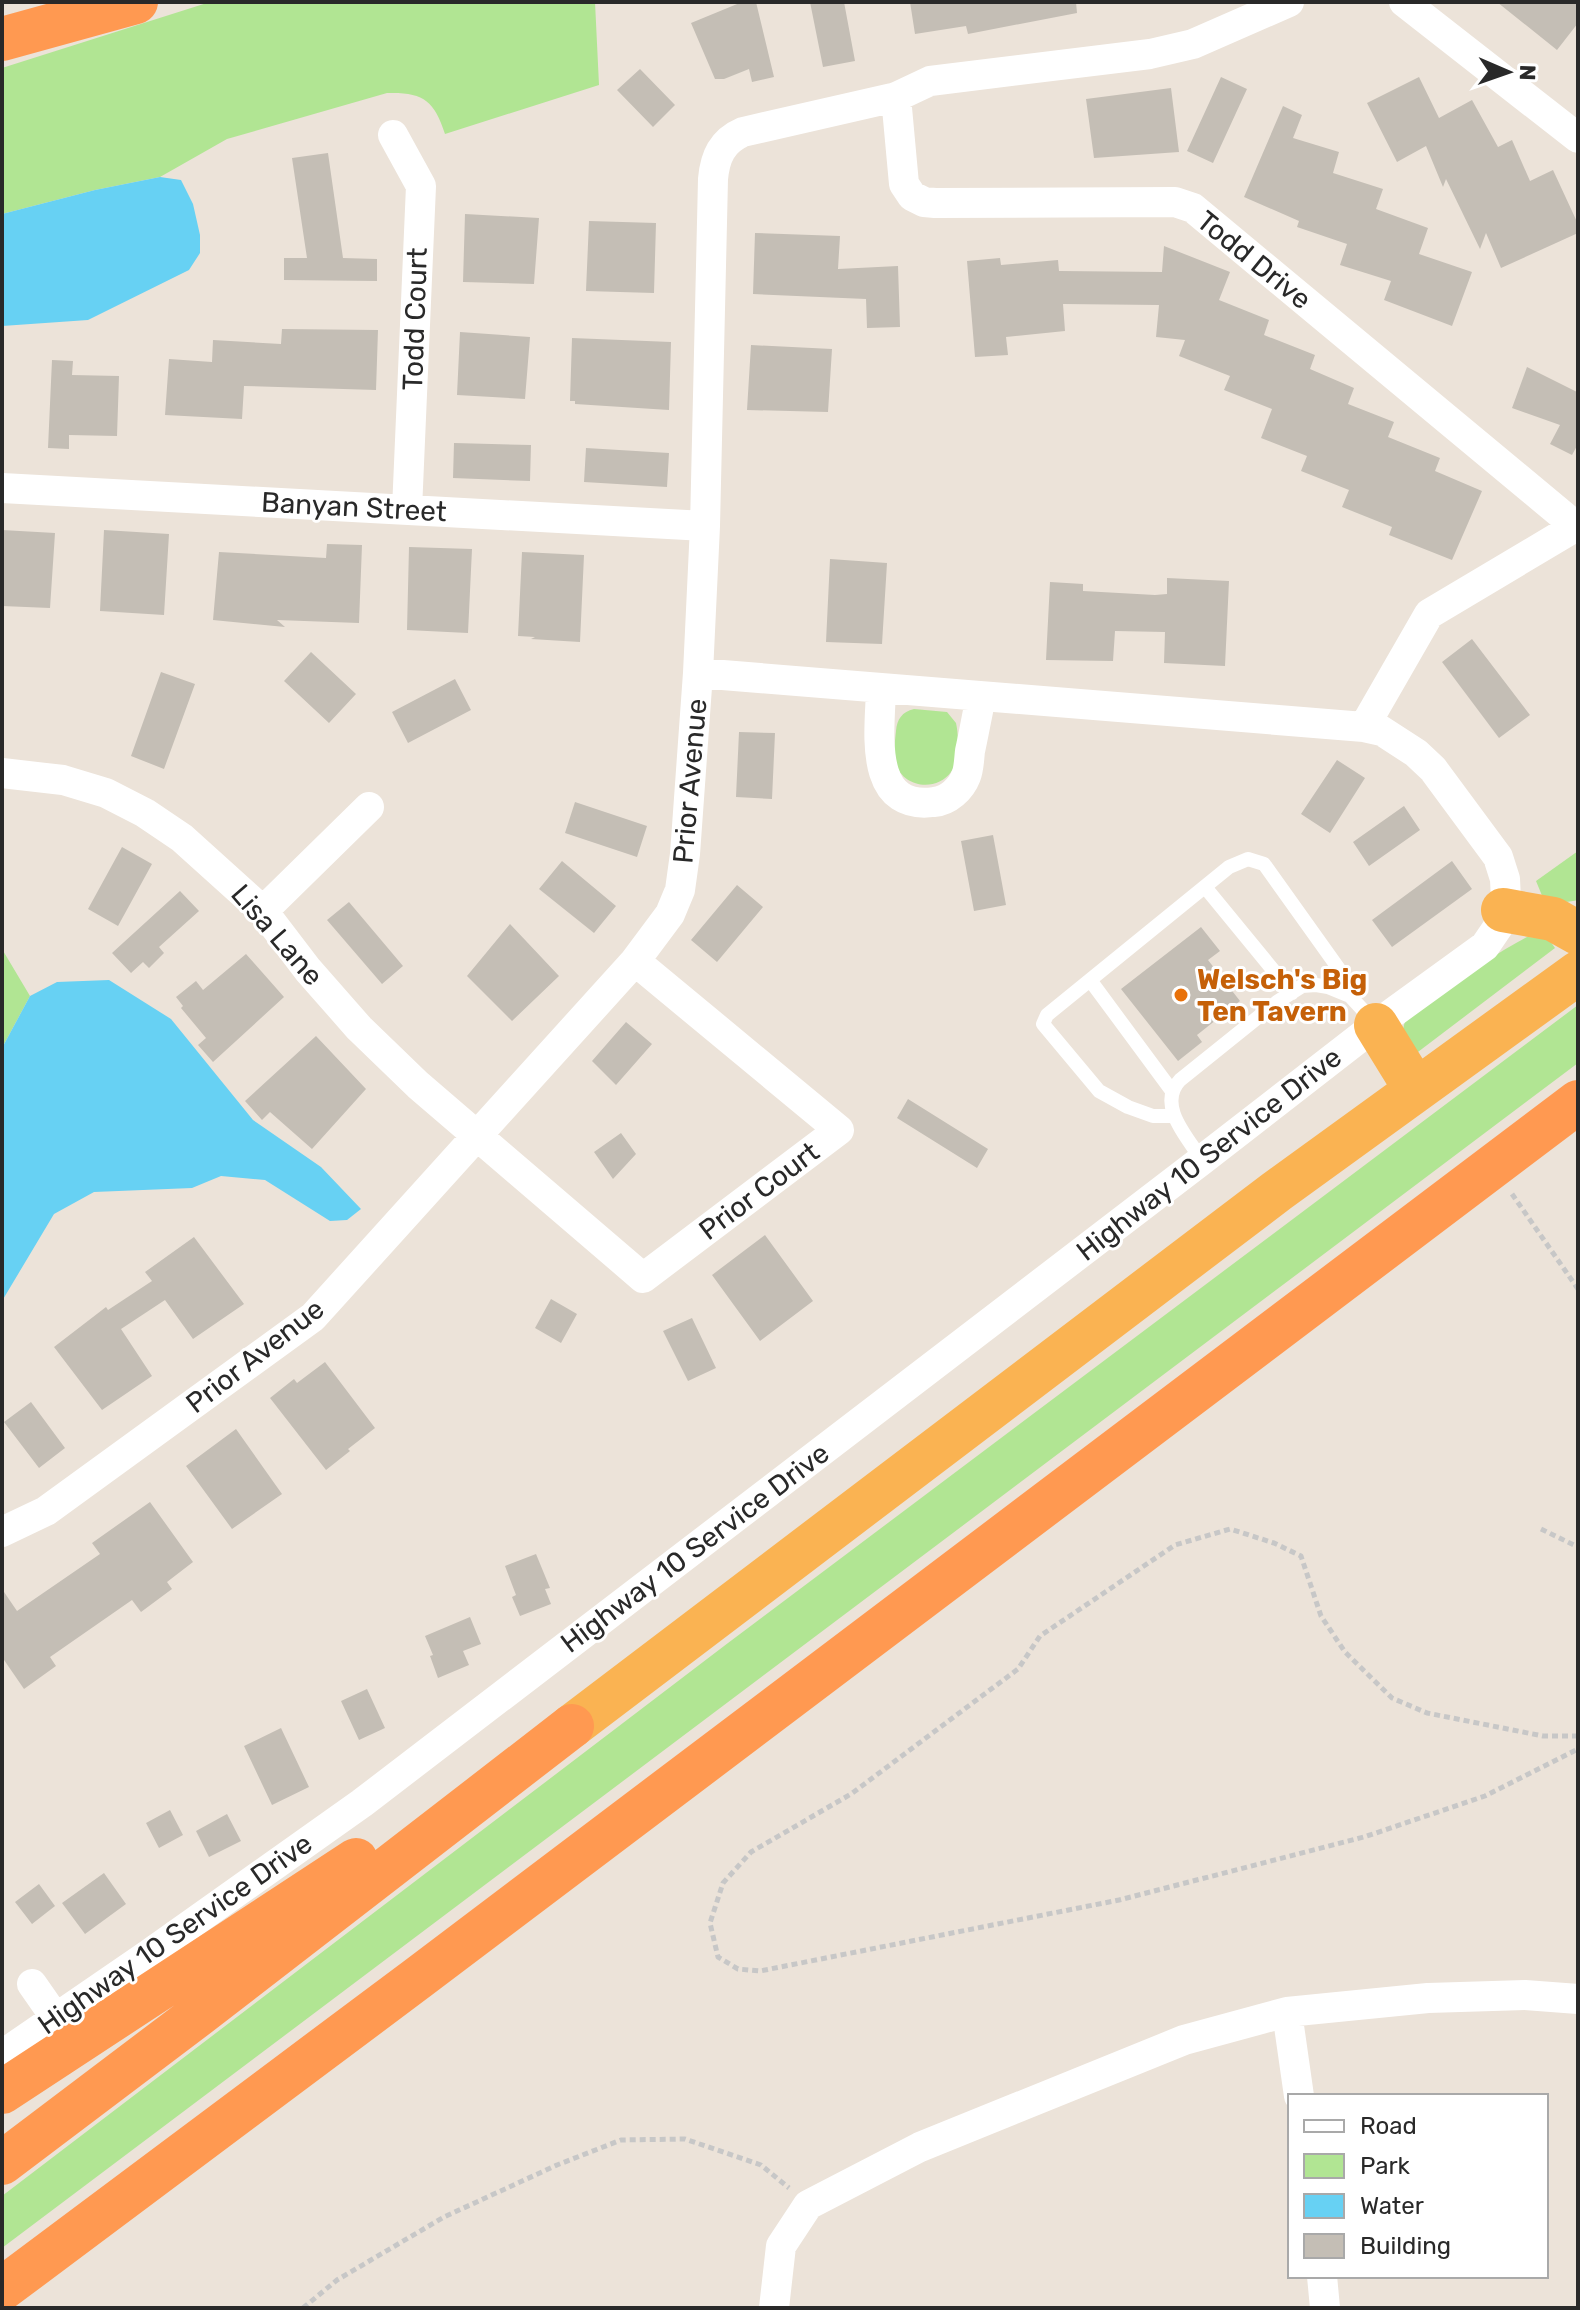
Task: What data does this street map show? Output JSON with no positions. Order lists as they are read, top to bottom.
{
  "streets": {
    "street": [
      "Todd Drive",
      "Todd Court",
      "Banyan Street",
      "Prior Avenue",
      "Lisa Lane",
      "Highway 10 Service Drive",
      "Prior Court"
    ]
  },
  "crossings": [
    ["Todd Drive", "Prior Avenue"],
    ["Todd Court", "Banyan Street"],
    ["Prior Avenue", "Lisa Lane"],
    ["Prior Avenue", "Highway 10 Service Drive"],
    ["Prior Avenue", "Prior Court"],
    ["Lisa Lane", "Prior Court"]
  ],
  "places": ["Welsch's Big Ten Tavern"],
  "legend": [
    "Road",
    "Park",
    "Water",
    "Building"
  ],
  "north": "right"
}
